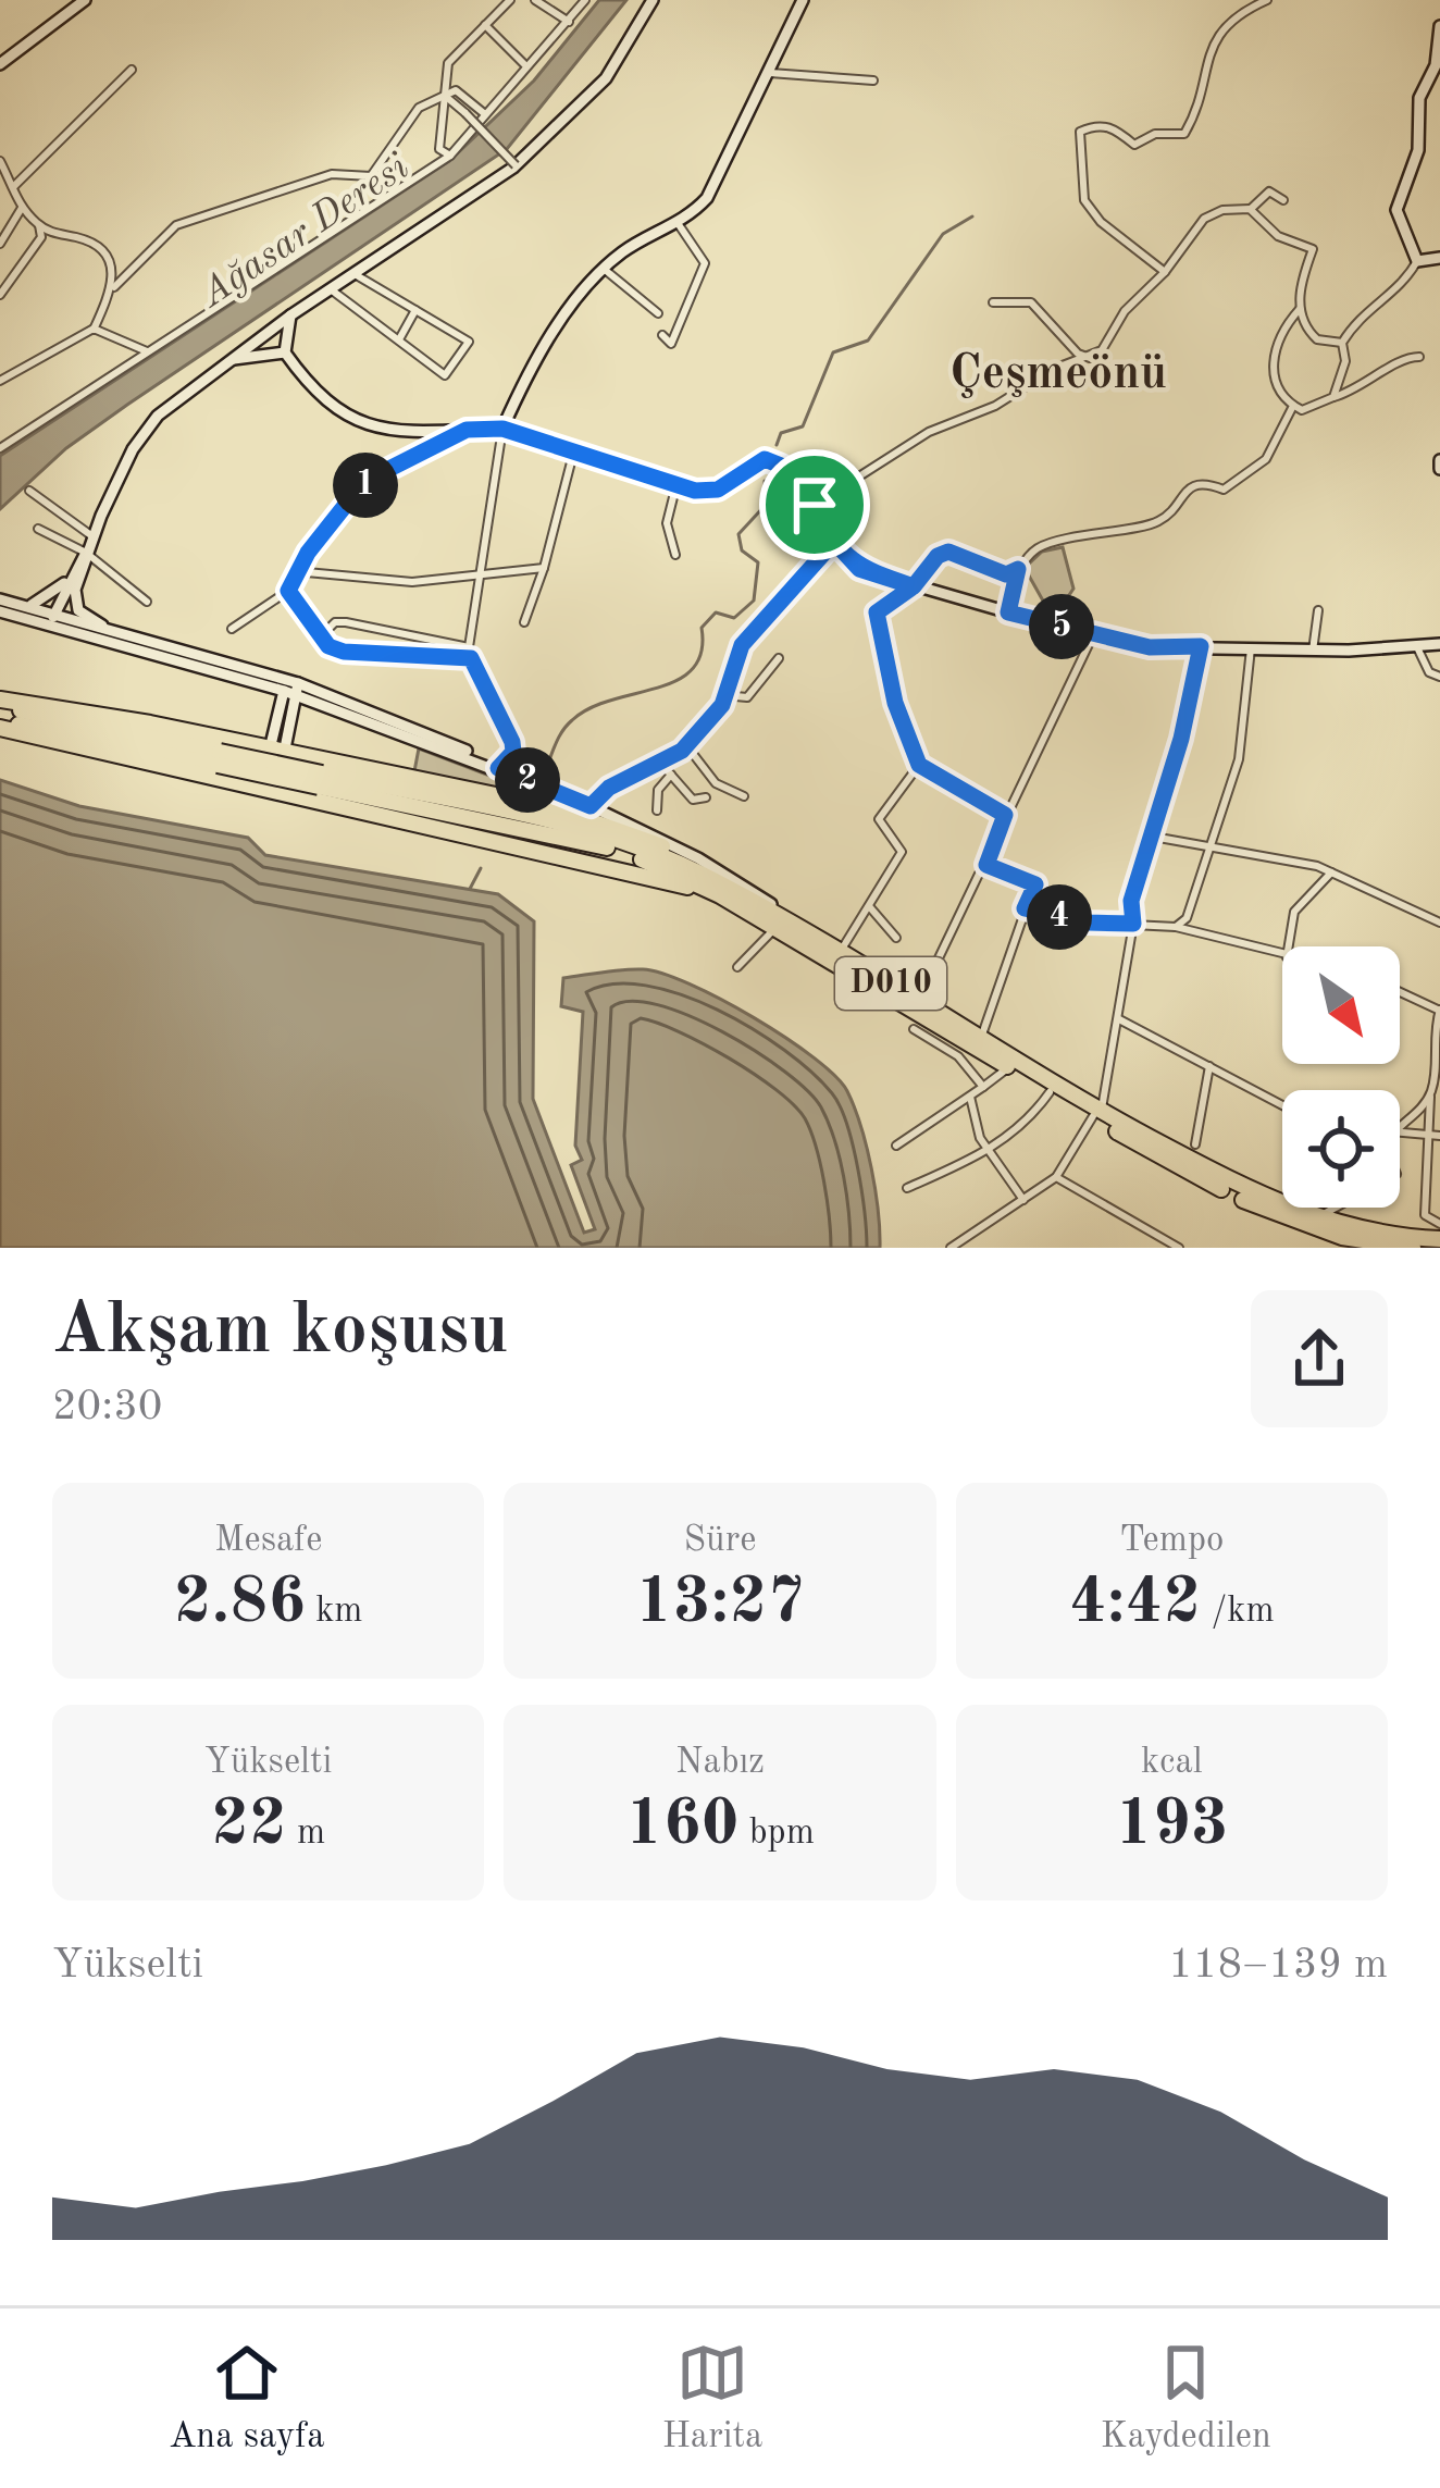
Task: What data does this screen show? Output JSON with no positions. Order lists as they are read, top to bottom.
{
  "streets": {
    "highway": ["D010"]
  },
  "districts": ["Çeşmeönü"],
  "water": ["Ağasar Deresi"],
  "north": "bottom right",
  "page": {
    "pins": [
      "1",
      "5",
      "2",
      "4"
    ],
    "heading": ["Akşam koşusu", "20:30"],
    "stats": [
      ["Mesafe", "2.86 km"],
      ["Süre", "13:27"],
      ["Tempo", "4:42 /km"],
      ["Yükselti", "22 m"],
      ["Nabız", "160 bpm"],
      ["kcal", "193"]
    ],
    "chart": ["Yükselti", "118–139 m"],
    "tabs": ["Ana sayfa", "Harita", "Kaydedilen"]
  }
}
